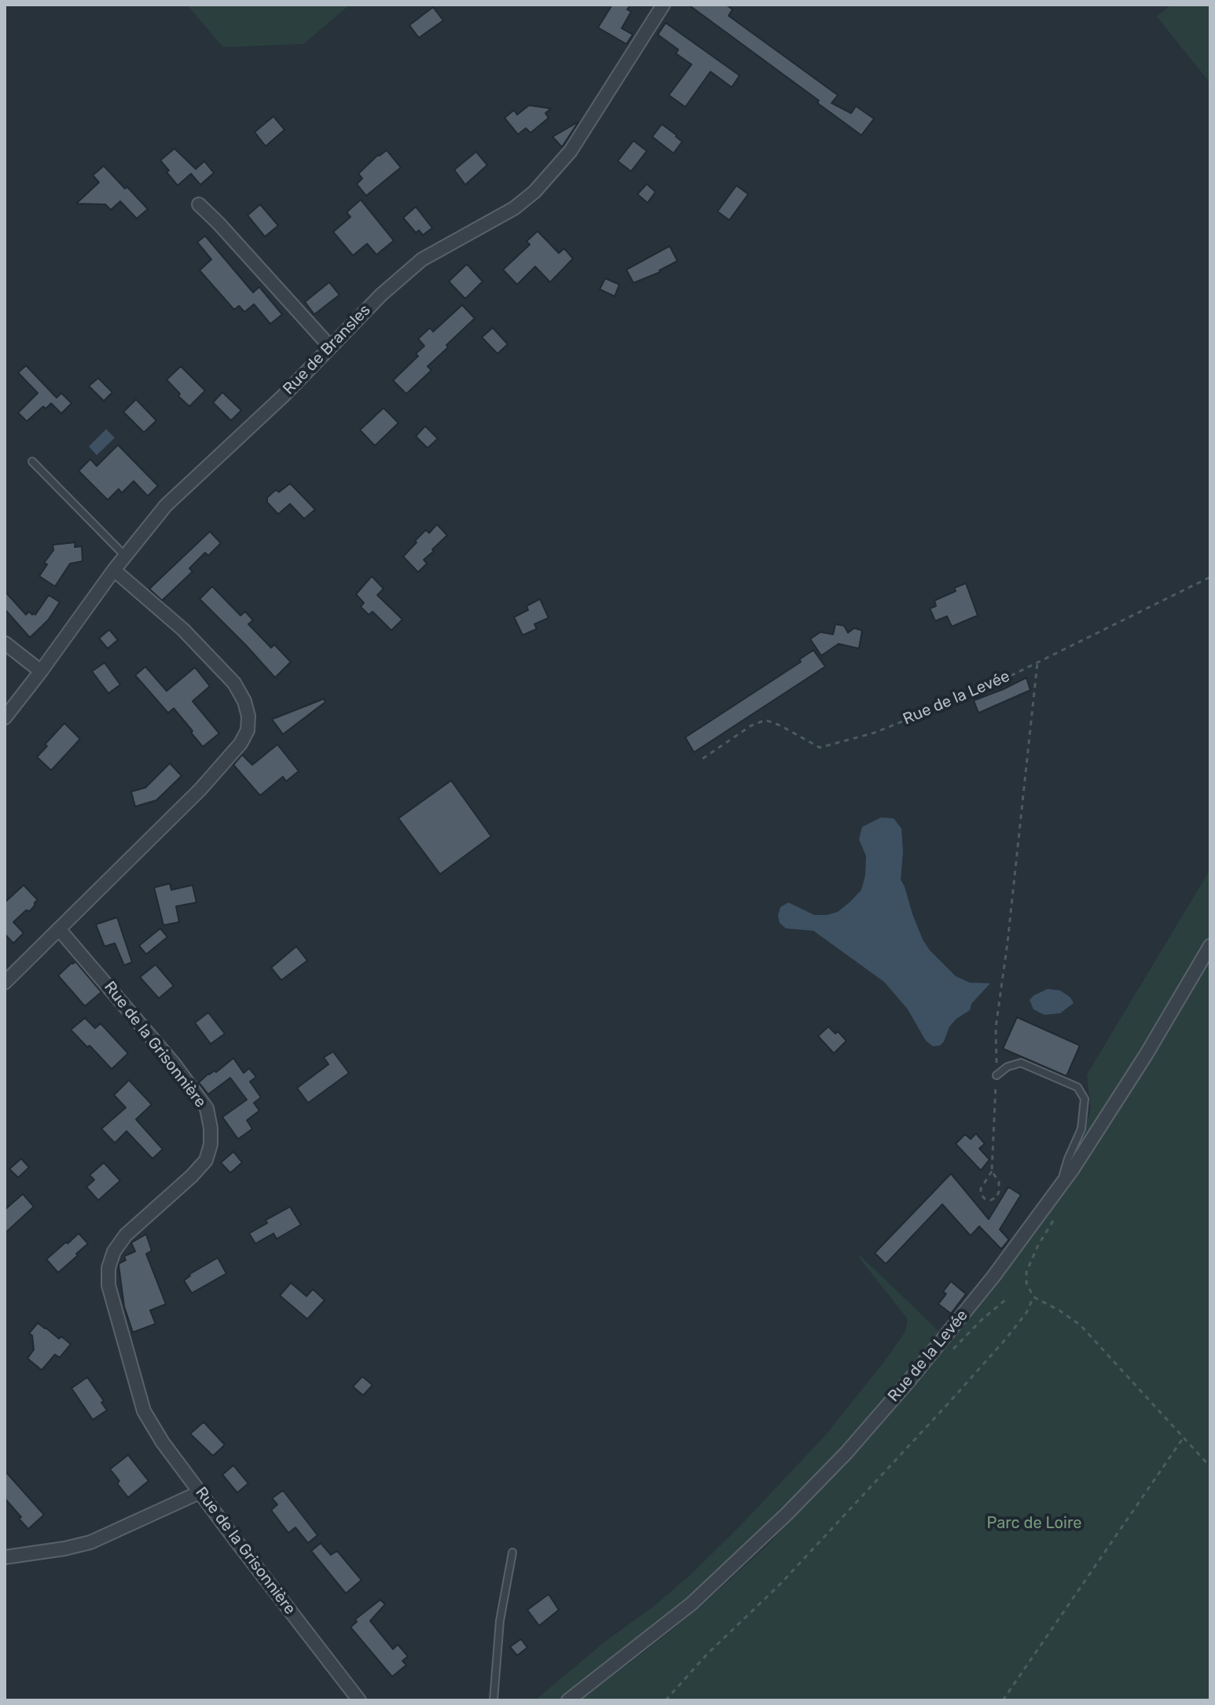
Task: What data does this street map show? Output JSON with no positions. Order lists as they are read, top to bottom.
{
  "streets": {
    "street": ["Rue de Bransles", "Rue de la Levée", "Rue de la Grisonnière"]
  },
  "parks": ["Parc de Loire"]
}
